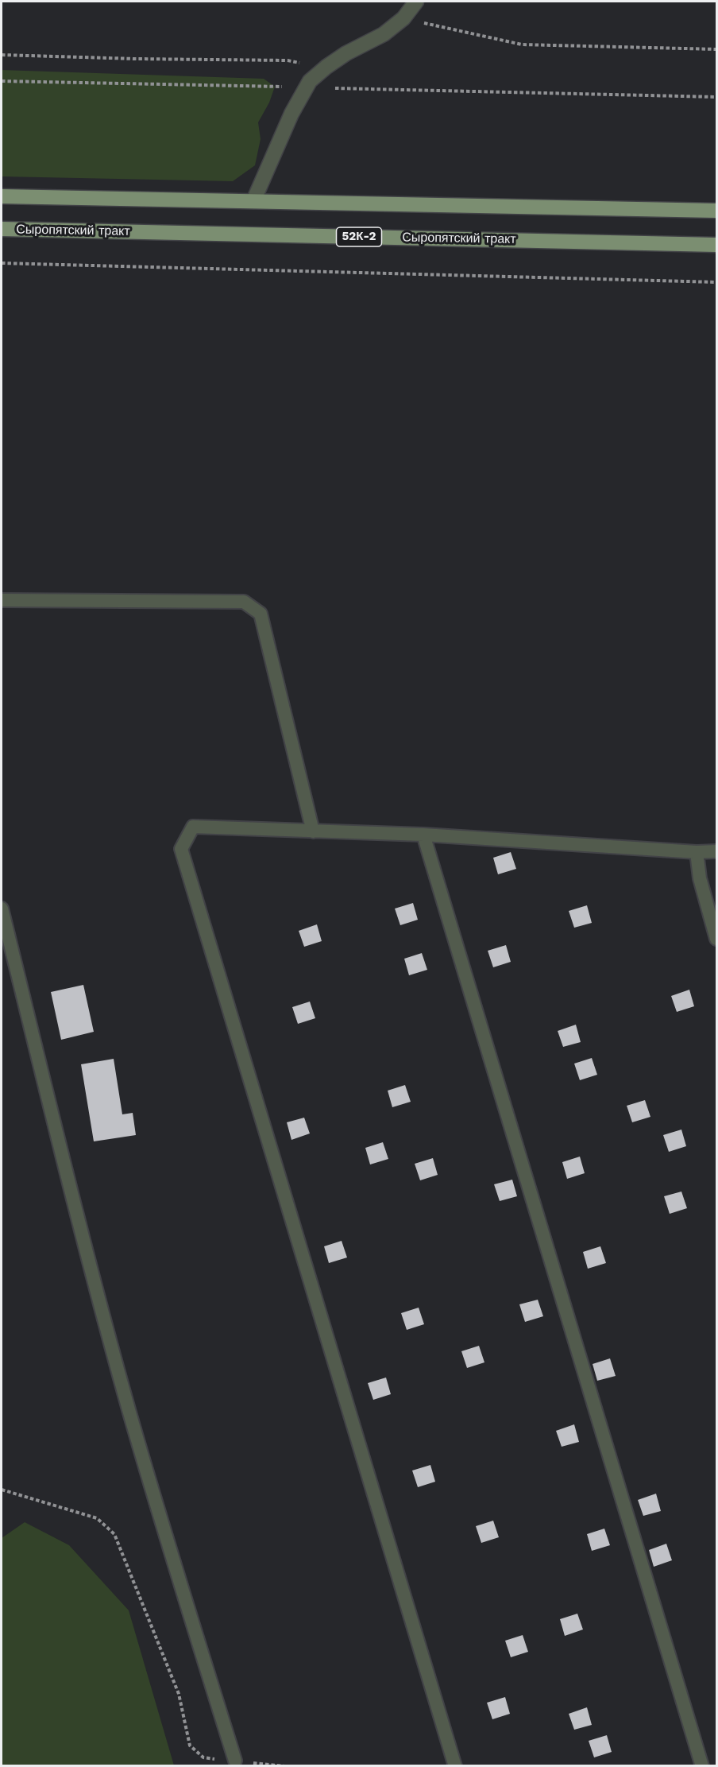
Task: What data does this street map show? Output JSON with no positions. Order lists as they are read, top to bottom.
{
  "streets": {
    "main road": ["Сыропятский тракт", "52К-2"]
  }
}
